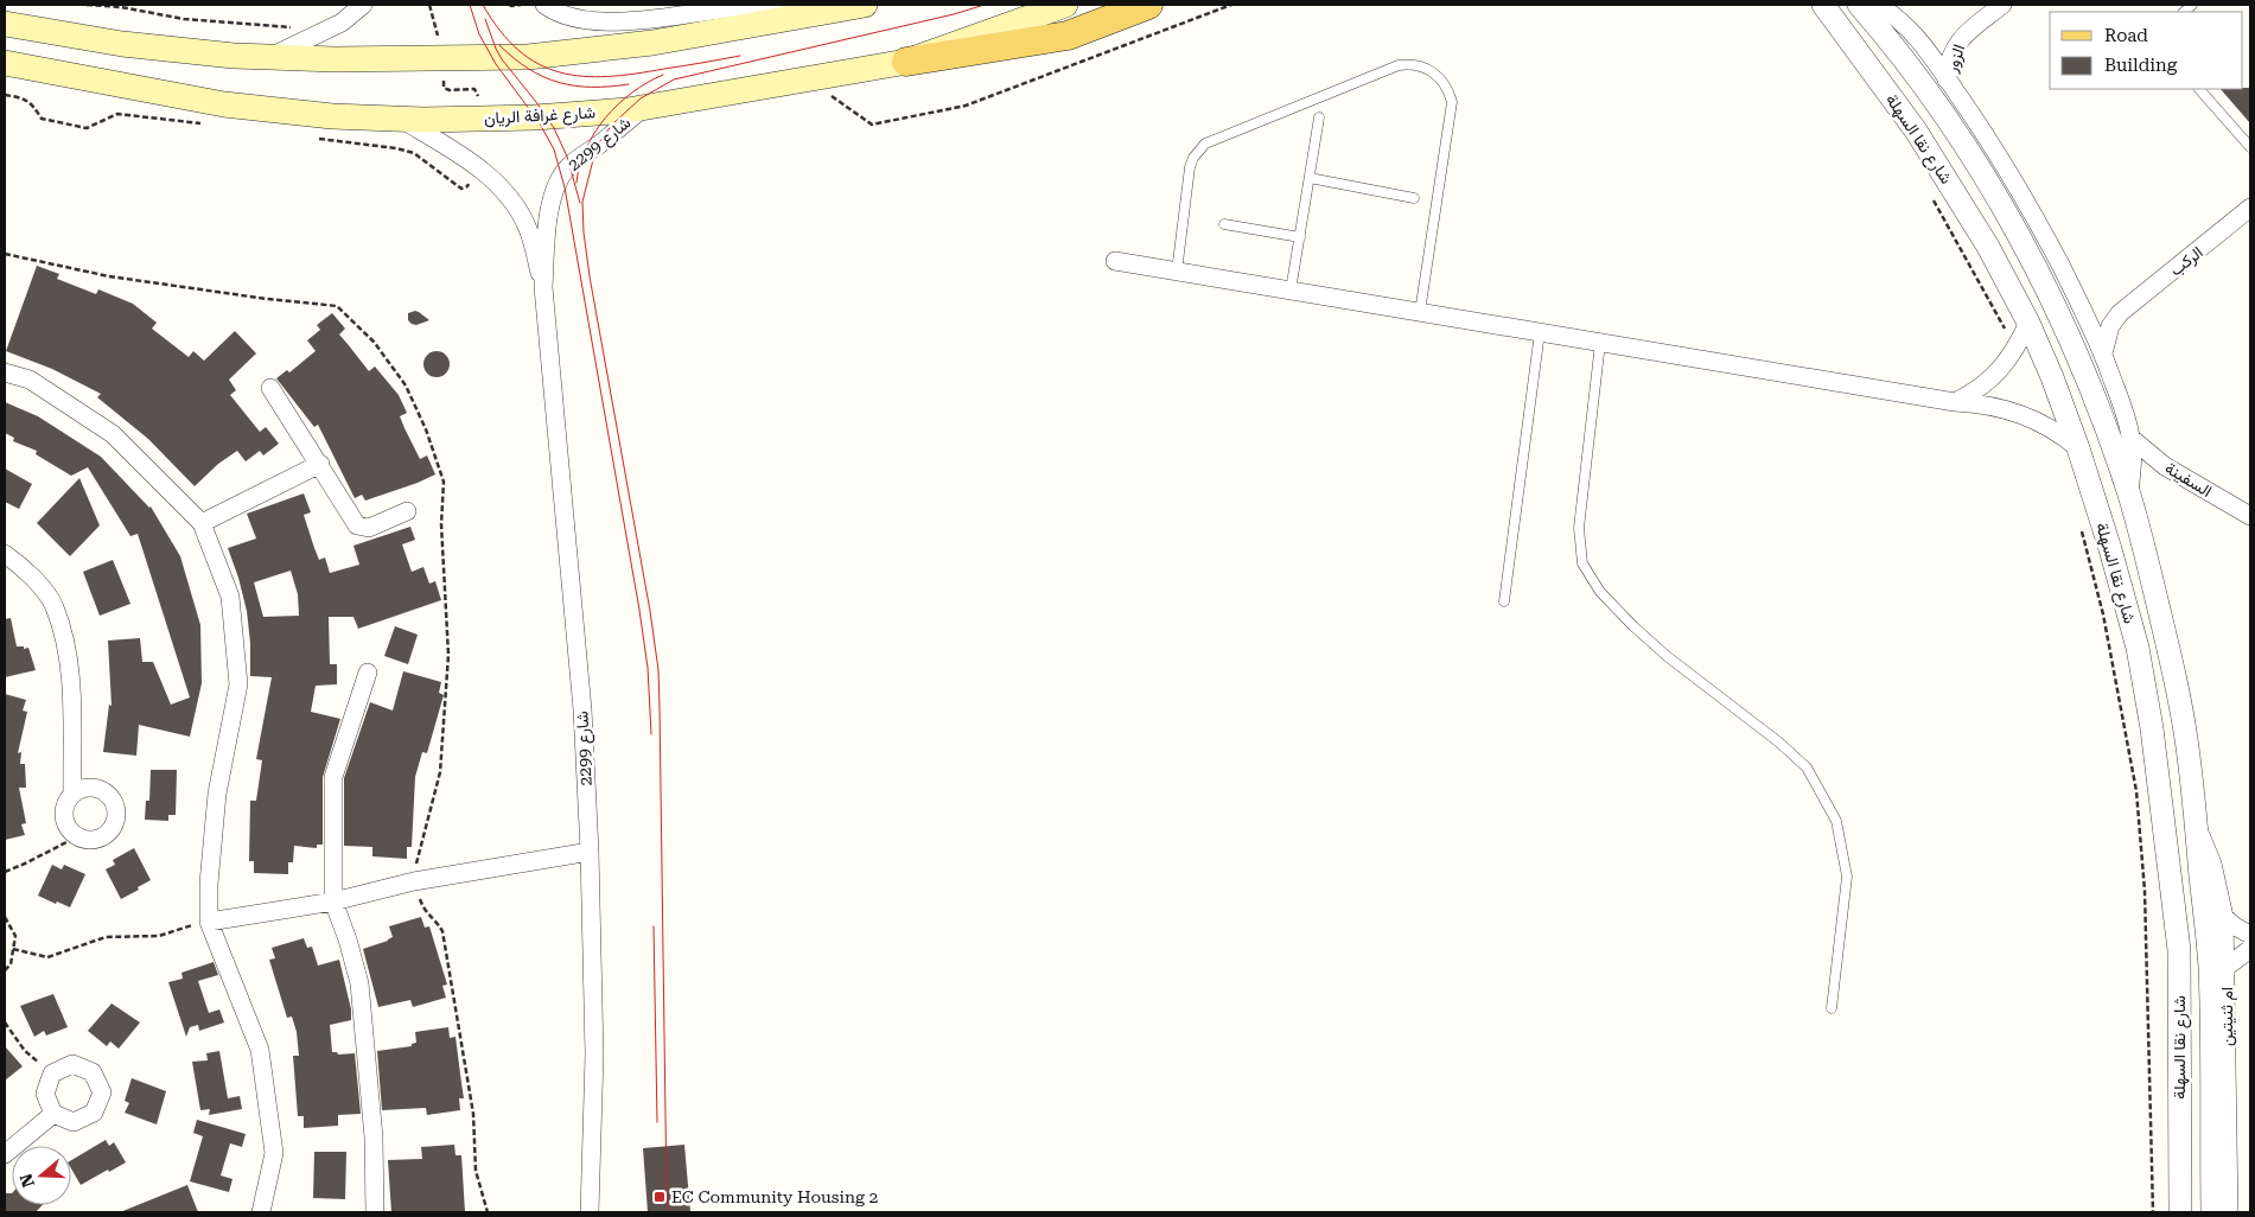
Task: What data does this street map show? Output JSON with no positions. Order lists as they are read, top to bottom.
{
  "streets": {
    "main road": ["شارع غرافة الريان"],
    "street": [
      "الزور",
      "شارع نقا السهلة",
      "شارع 2299",
      "الركب",
      "السفينة",
      "ام ثنيتين"
    ]
  },
  "crossings": [
    ["الزور", "شارع نقا السهلة"],
    ["شارع غرافة الريان", "شارع 2299"],
    ["شارع نقا السهلة", "الركب"],
    ["شارع نقا السهلة", "السفينة"],
    ["شارع نقا السهلة", "ام ثنيتين"]
  ],
  "places": {
    "transit": ["EC Community Housing 2"]
  },
  "legend": ["Road", "Building"],
  "north": "left"
}
